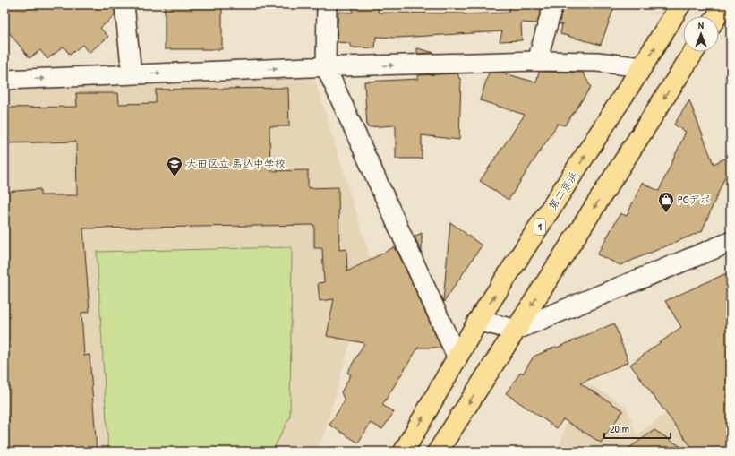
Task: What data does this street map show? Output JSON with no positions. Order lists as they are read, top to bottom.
{
  "streets": {
    "highway": ["第二京浜", "1"]
  },
  "places": {
    "school or university": ["大田区立 馬込中学校"],
    "shop": ["PCデポ"]
  },
  "scale_bar": "20 m",
  "north": "top"
}
